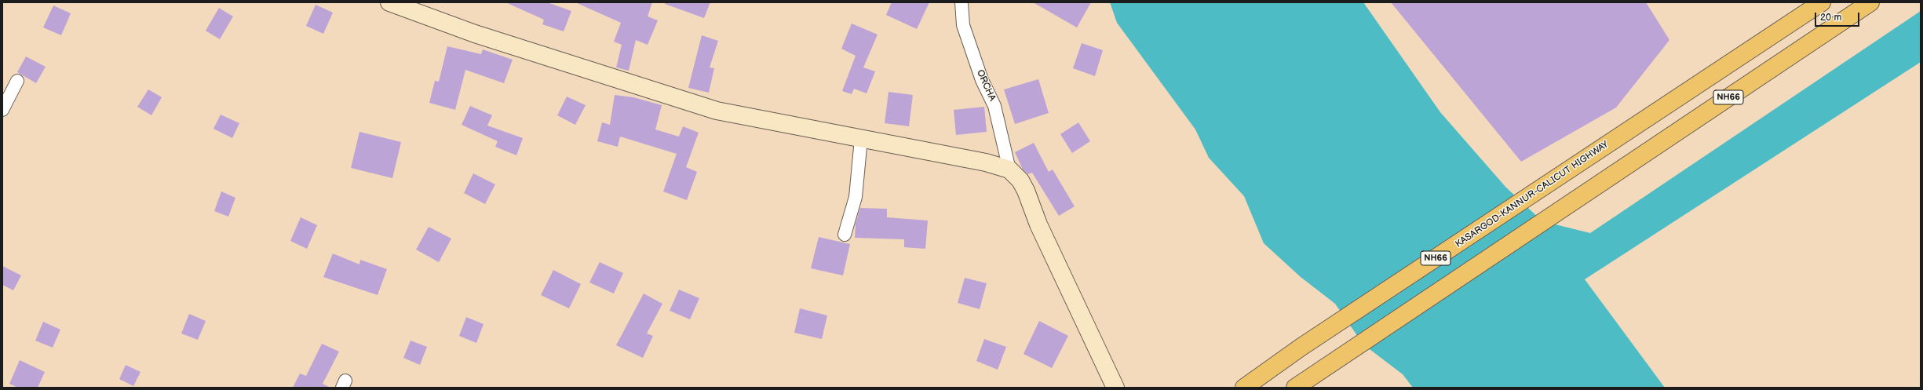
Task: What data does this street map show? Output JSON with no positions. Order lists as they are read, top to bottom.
{
  "streets": {
    "highway": ["NH66", "KASARGOD-KANNUR-CALICUT HIGHWAY"],
    "street": ["ORCHA"]
  },
  "scale_bar": "20 m"
}
